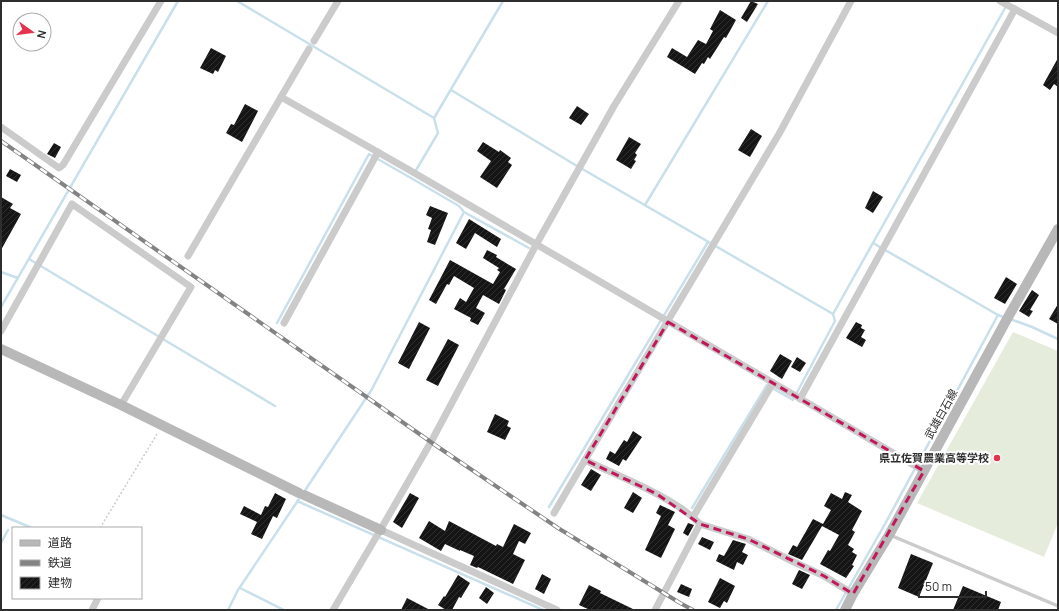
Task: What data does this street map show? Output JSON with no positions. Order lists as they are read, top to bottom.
{
  "streets": {
    "main road": ["武雄白石線"]
  },
  "places": ["県立佐賀農業高等学校"],
  "legend": ["道路", "鉄道", "建物"],
  "scale_bar": "50 m",
  "north": "right"
}
